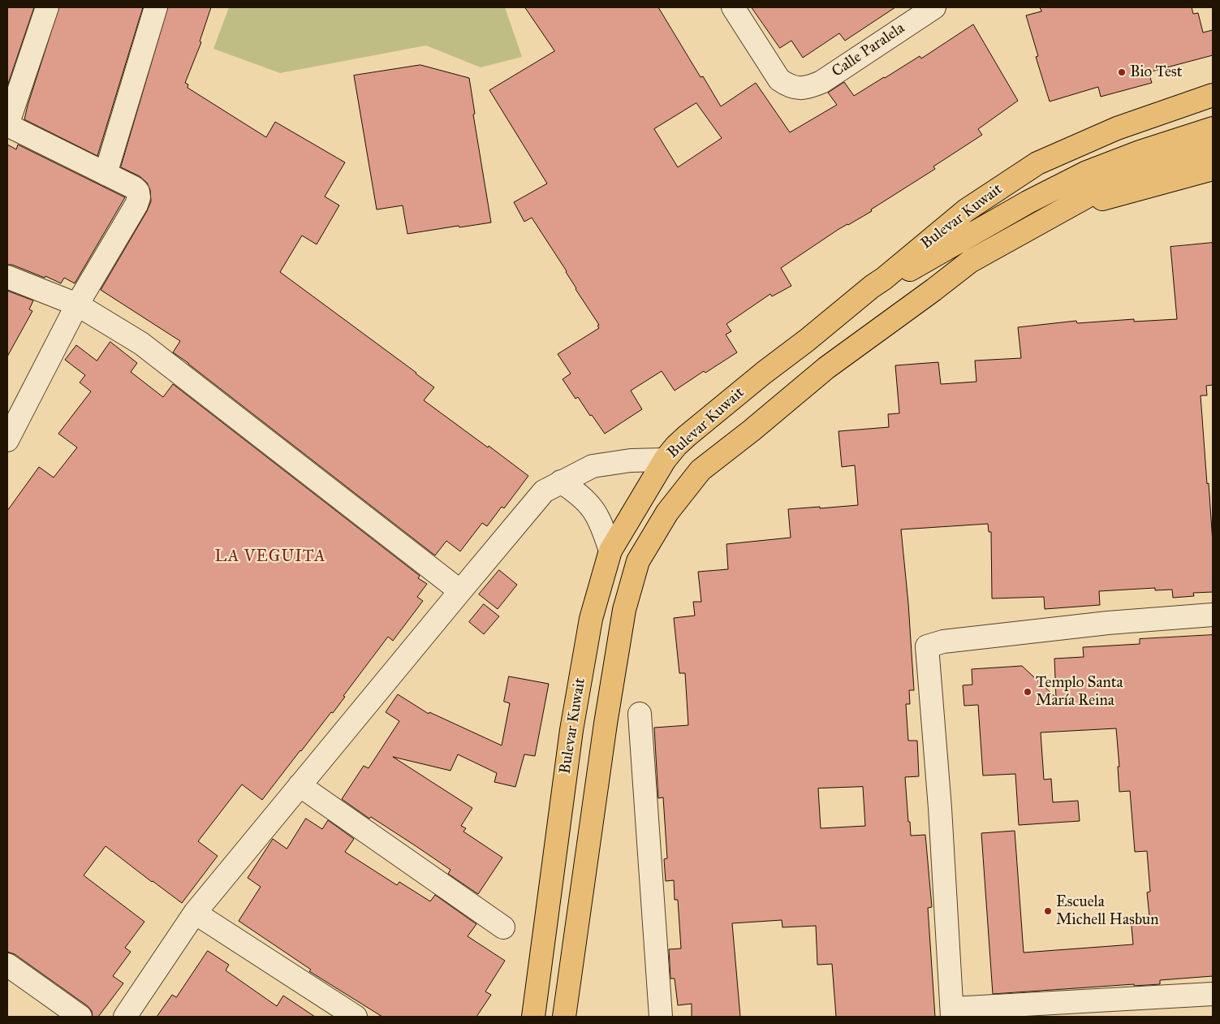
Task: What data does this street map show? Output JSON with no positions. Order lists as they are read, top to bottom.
{
  "streets": {
    "main road": ["Bulevar Kuwait"],
    "street": ["Calle Paralela"]
  },
  "districts": ["LA VEGUITA"],
  "places": ["Bio Test", "Templo Santa María Reina", "Escuela Michell Hasbun"]
}
